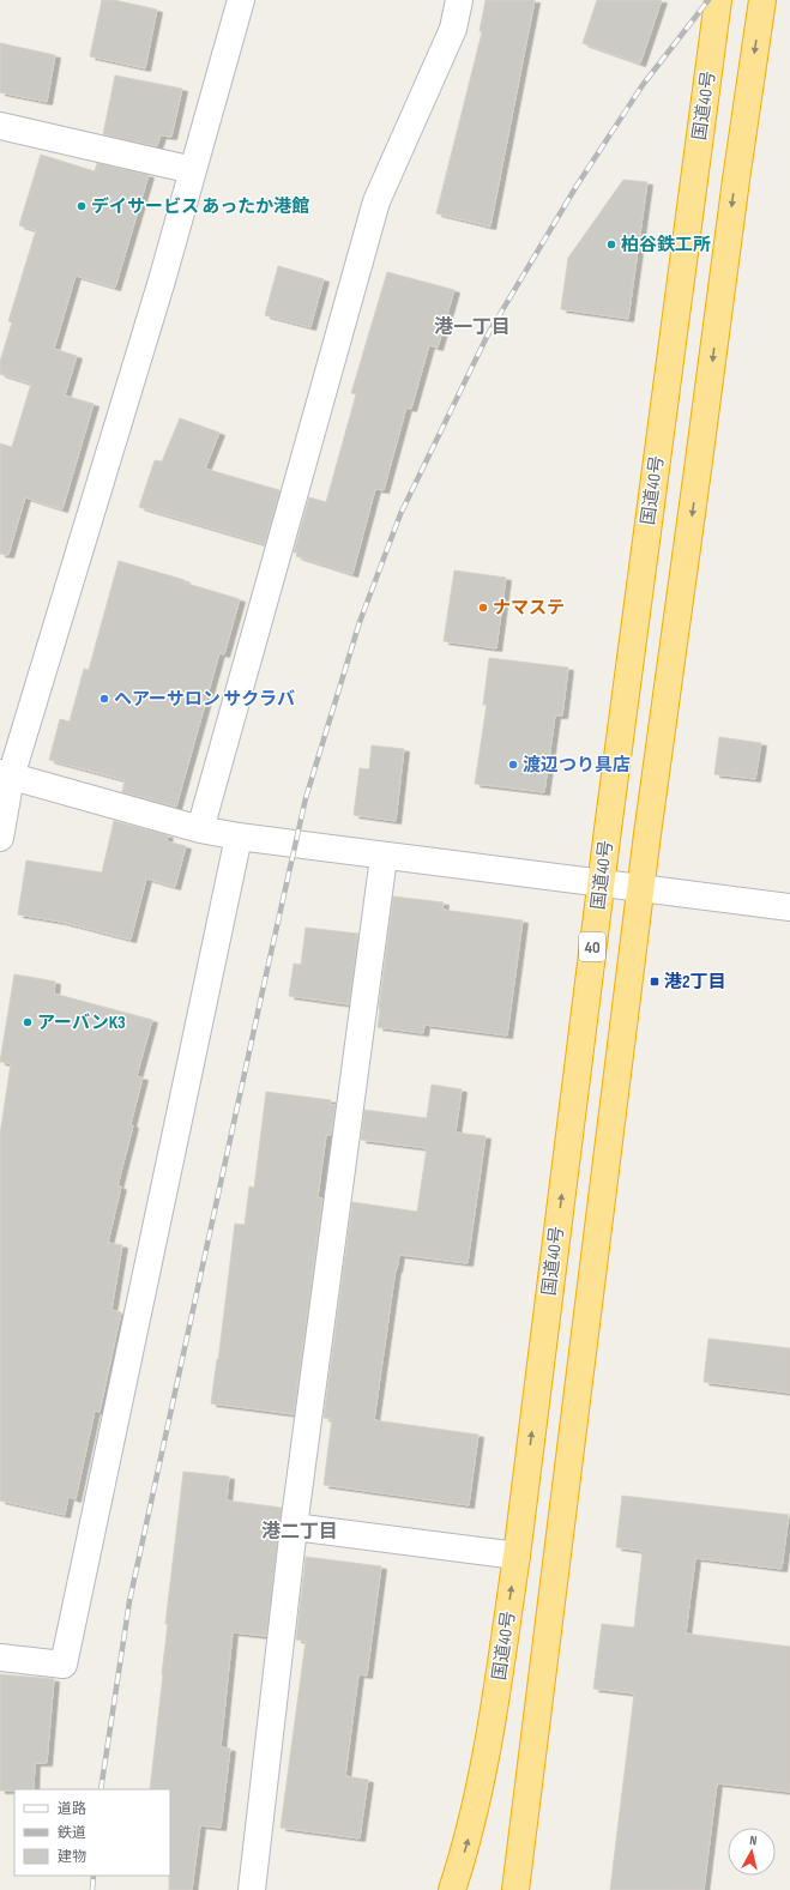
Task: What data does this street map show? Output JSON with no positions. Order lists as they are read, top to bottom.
{
  "streets": {
    "highway": ["国道40号", "40"]
  },
  "districts": ["港一丁目", "港二丁目"],
  "places": {
    "other": [
      "デイサービス あったか港館",
      "柏谷鉄工所",
      "ナマステ",
      "ヘアーサロン サクラバ",
      "渡辺つり具店",
      "アーバンK3"
    ],
    "transit": ["港2丁目"]
  },
  "legend": ["道路", "鉄道", "建物"],
  "north": "top"
}
